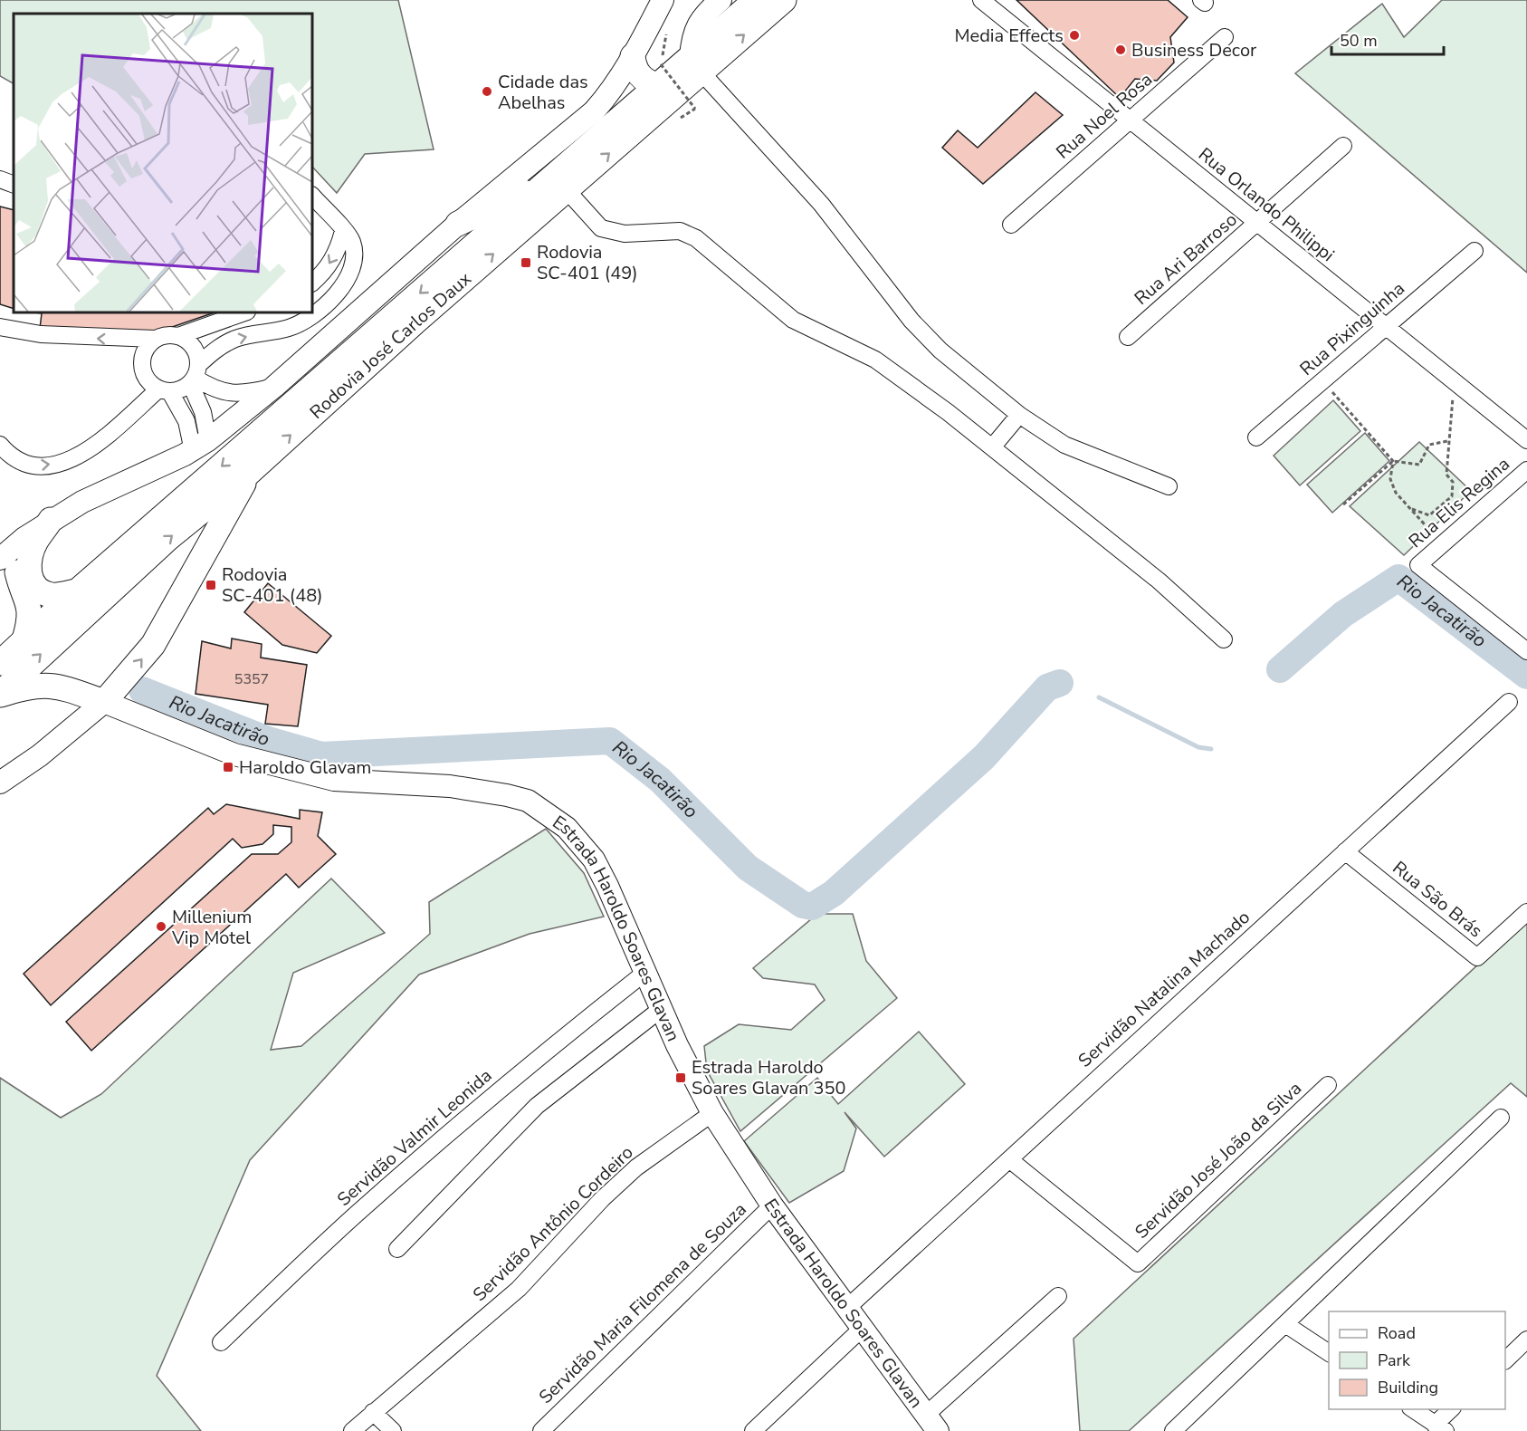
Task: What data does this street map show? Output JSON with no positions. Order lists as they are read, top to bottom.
{
  "streets": {
    "highway": ["Rodovia José Carlos Daux"],
    "main road": ["Estrada Haroldo Soares Glavan"],
    "street": [
      "Rua Noel Rosa",
      "Rua Orlando Philippi",
      "Rua Ari Barroso",
      "Rua Pixinguinha",
      "Rua Elis Regina",
      "Rua São Brás",
      "Servidão Natalina Machado",
      "Servidão Valmir Leonida",
      "Servidão José João da Silva",
      "Servidão Antônio Cordeiro",
      "Servidão Maria Filomena de Souza"
    ]
  },
  "crossings": [
    ["Rua Noel Rosa", "Rua Orlando Philippi"],
    ["Rua Orlando Philippi", "Rua Ari Barroso"],
    ["Rua Orlando Philippi", "Rua Pixinguinha"],
    ["Rua São Brás", "Servidão Natalina Machado"],
    ["Estrada Haroldo Soares Glavan", "Servidão Natalina Machado"],
    ["Estrada Haroldo Soares Glavan", "Servidão Valmir Leonida"],
    ["Estrada Haroldo Soares Glavan", "Servidão Antônio Cordeiro"],
    ["Estrada Haroldo Soares Glavan", "Servidão Maria Filomena de Souza"],
    ["Servidão Natalina Machado", "Servidão José João da Silva"]
  ],
  "water": ["Rio Jacatirão"],
  "places": {
    "other": [
      "Media Effects",
      "Business Decor",
      "Cidade das Abelhas",
      "Millenium Vip Motel"
    ],
    "transit": [
      "Rodovia SC-401 (49)",
      "Rodovia SC-401 (48)",
      "Haroldo Glavam",
      "Estrada Haroldo Soares Glavan 350"
    ]
  },
  "house_numbers": ["5357"],
  "legend": ["Road", "Park", "Building"],
  "scale_bar": "50 m"
}
